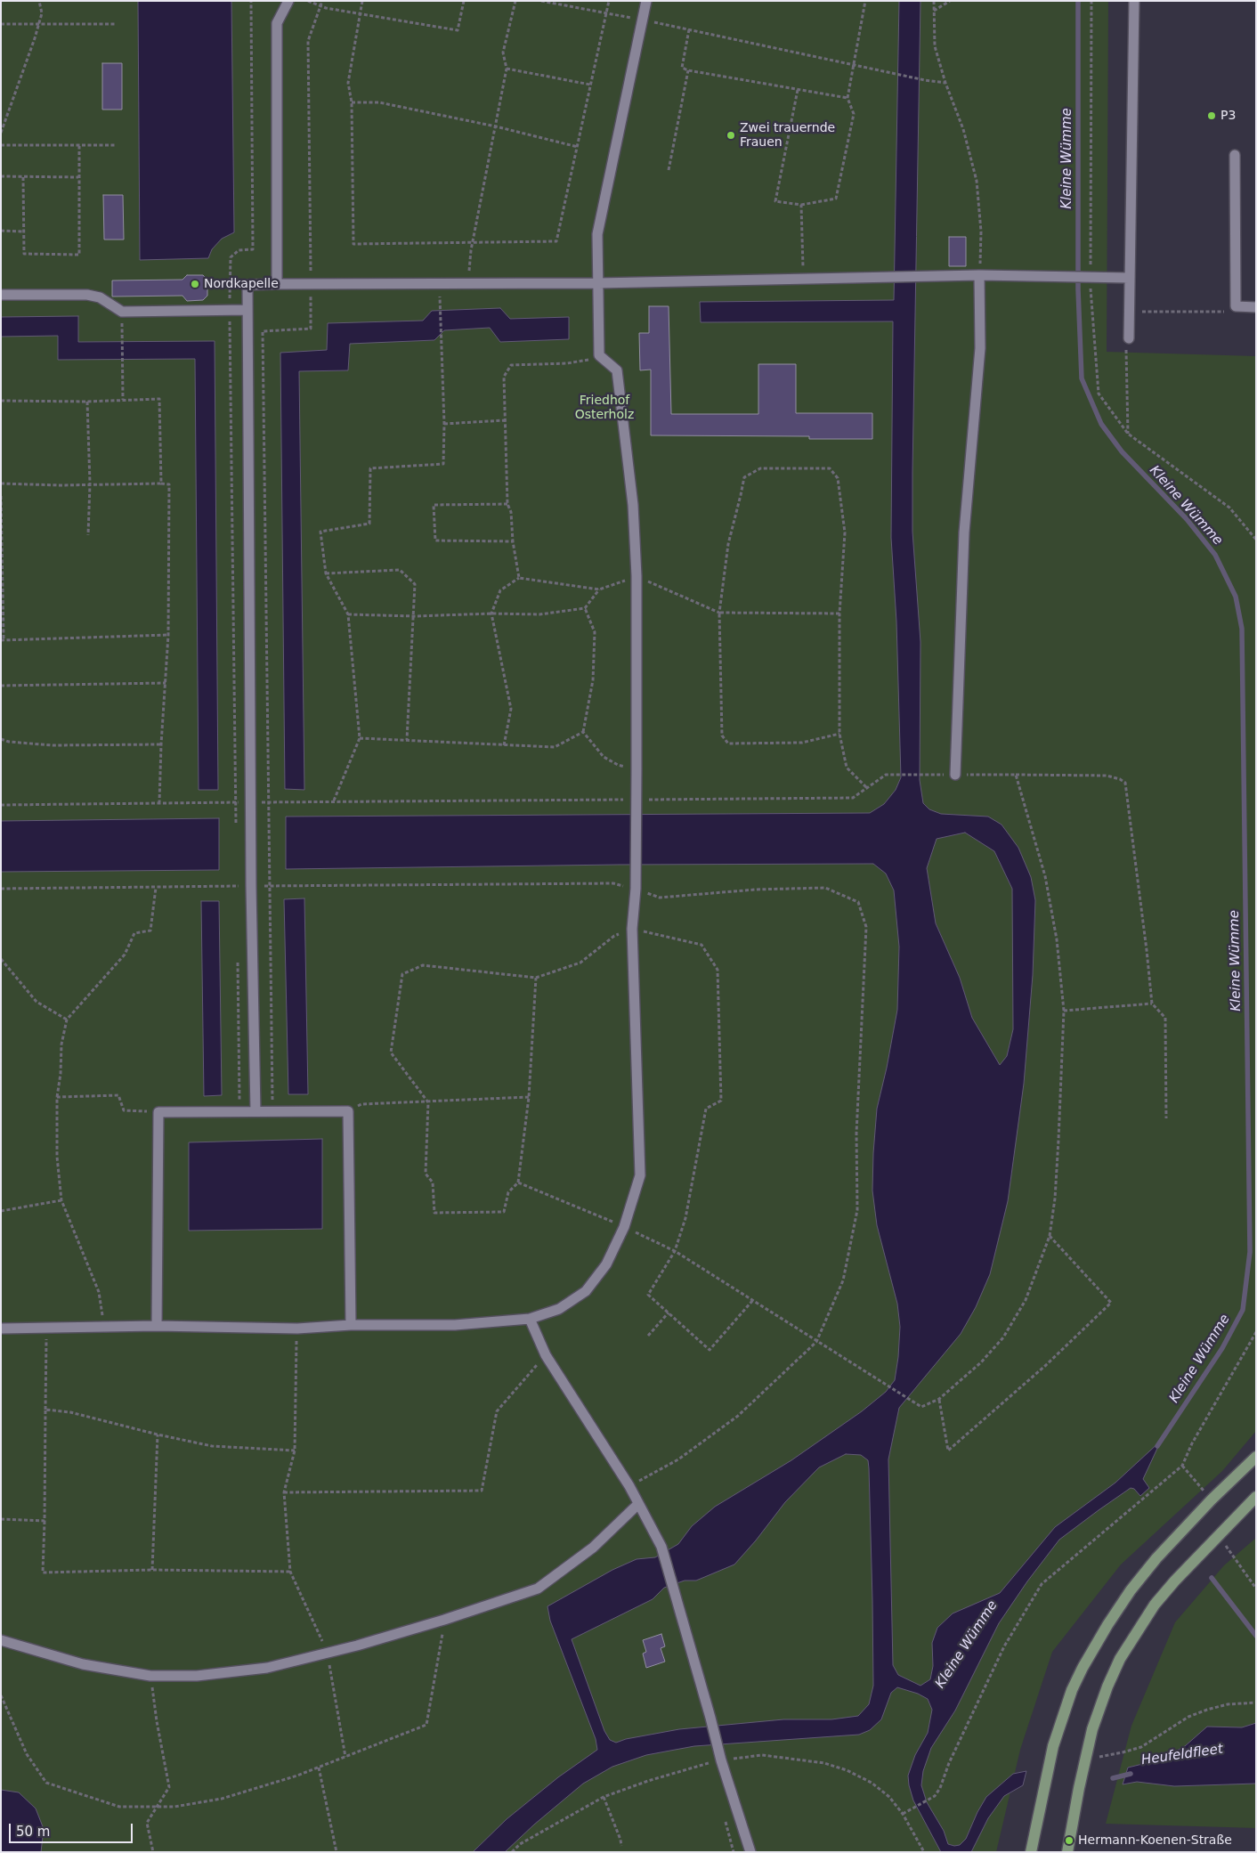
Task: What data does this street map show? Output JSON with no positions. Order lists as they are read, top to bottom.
{
  "water": ["Kleine Wümme", "Heufeldfleet"],
  "parks": ["Friedhof Osterholz"],
  "places": [
    "P3",
    "Zwei trauernde Frauen",
    "Nordkapelle",
    "Hermann-Koenen-Straße"
  ],
  "scale_bar": "50 m"
}
